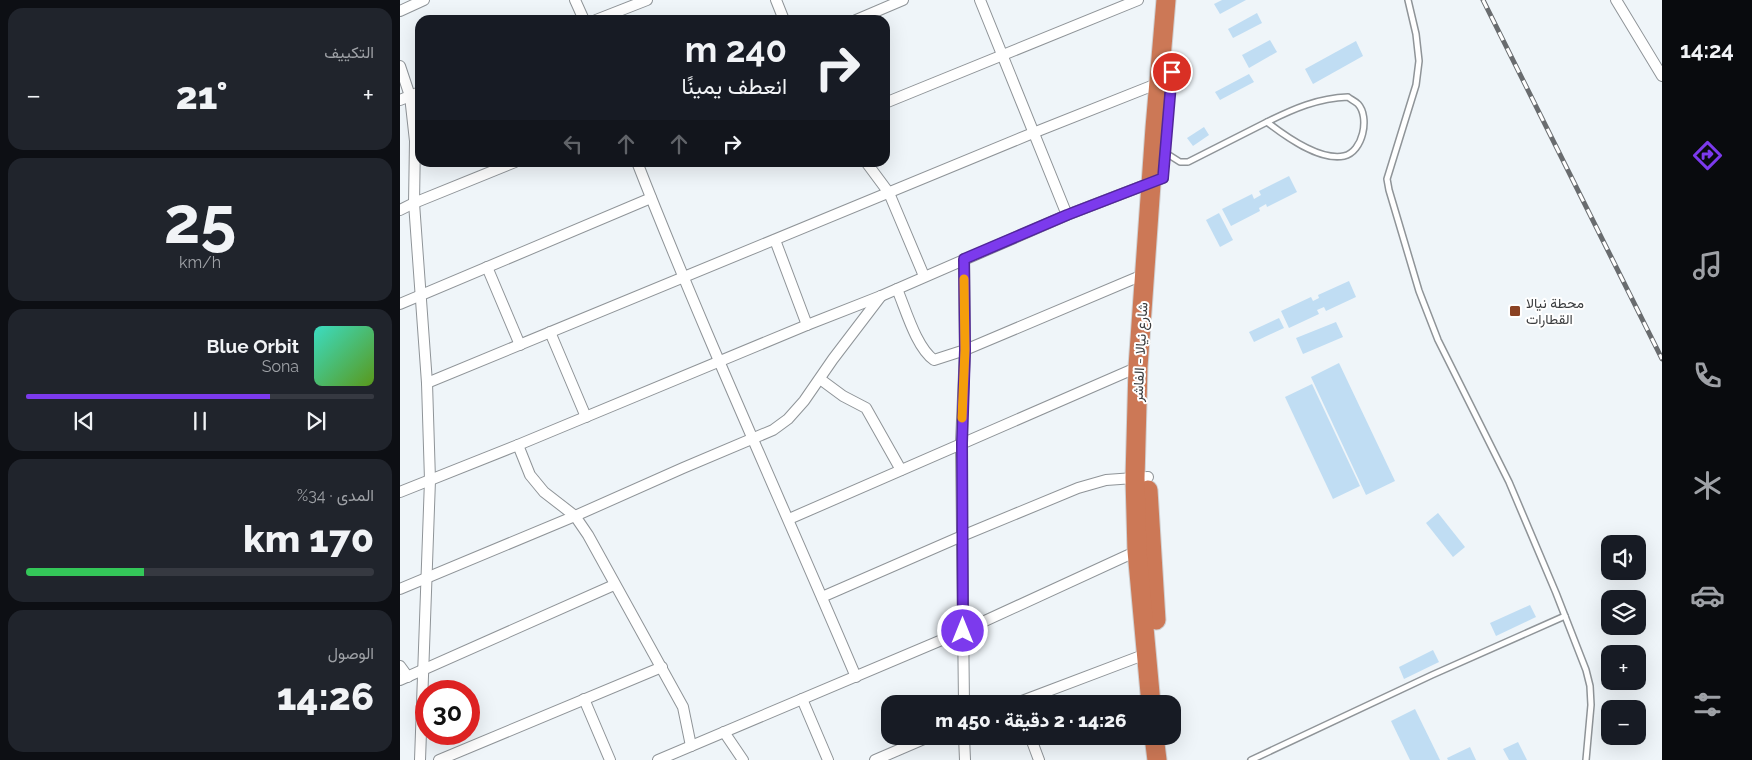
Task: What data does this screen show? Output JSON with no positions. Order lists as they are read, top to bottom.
{
  "streets": {
    "highway": ["شارع نيالا - الفاشر"]
  },
  "places": {
    "transit": ["محطة نيالا القطارات"]
  },
  "page": {
    "tabs": "14:24",
    "tile": [
      "التكييف",
      ["25", "km/h"],
      ["المدى · 34%", "170 km"],
      ["الوصول", "14:26"]
    ],
    "turn": ["240 m", "انعطف يمينًا"],
    "heat": ["−", "21°", "+"],
    "song": ["Blue Orbit", "Sona"],
    "map_buttons": ["+", "−"],
    "limit": "30",
    "trip": "14:26 · 2 دقيقة · 450 m"
  }
}
